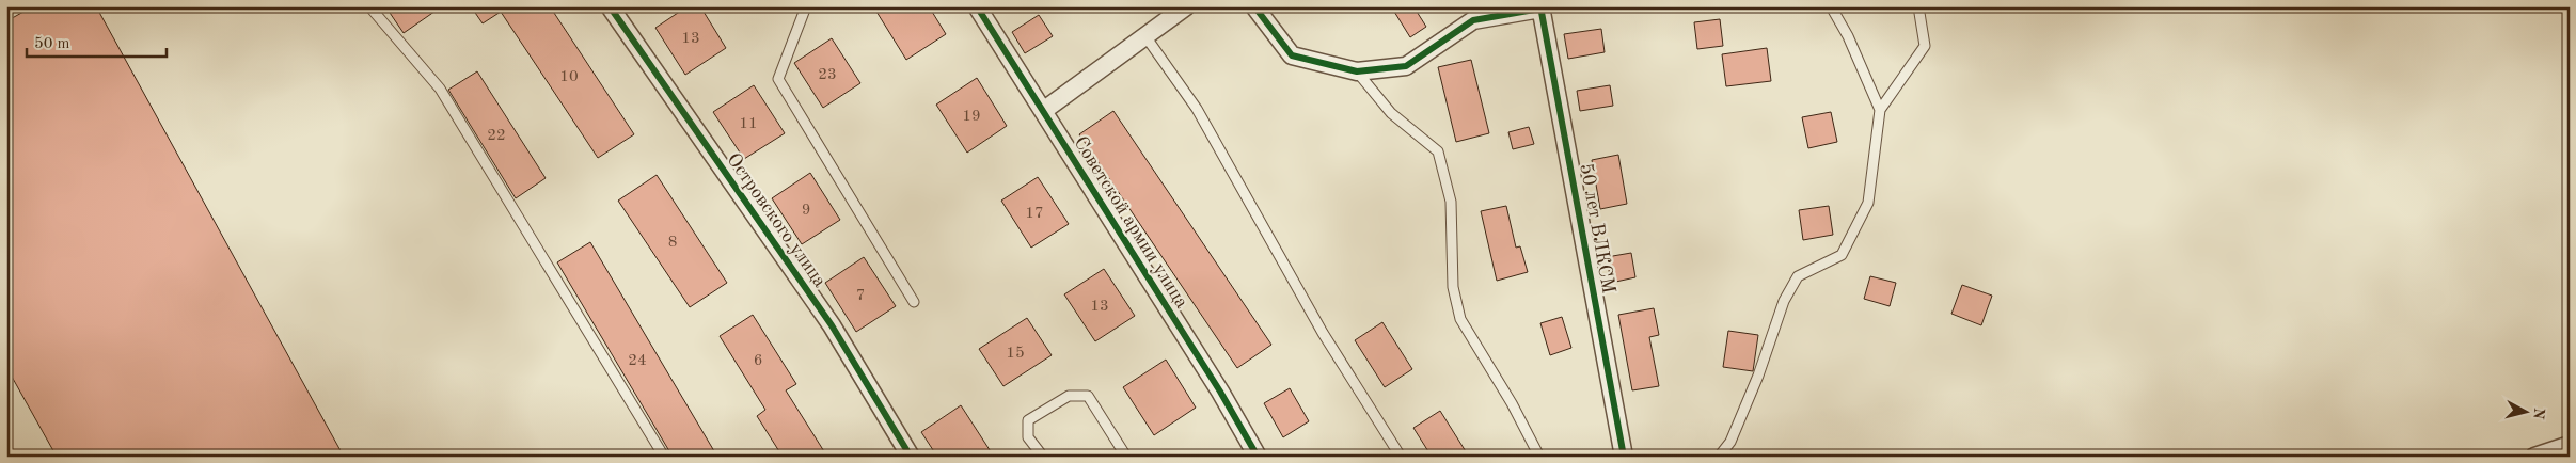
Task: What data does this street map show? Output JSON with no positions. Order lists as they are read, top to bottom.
{
  "streets": {
    "street": ["Островского улица", "Советской армии улица", "50 лет ВЛКСМ"]
  },
  "house_numbers": [
    "13",
    "23",
    "10",
    "19",
    "11",
    "22",
    "9",
    "17",
    "8",
    "7",
    "13",
    "15",
    "24",
    "6"
  ],
  "scale_bar": "50 m",
  "north": "right"
}
